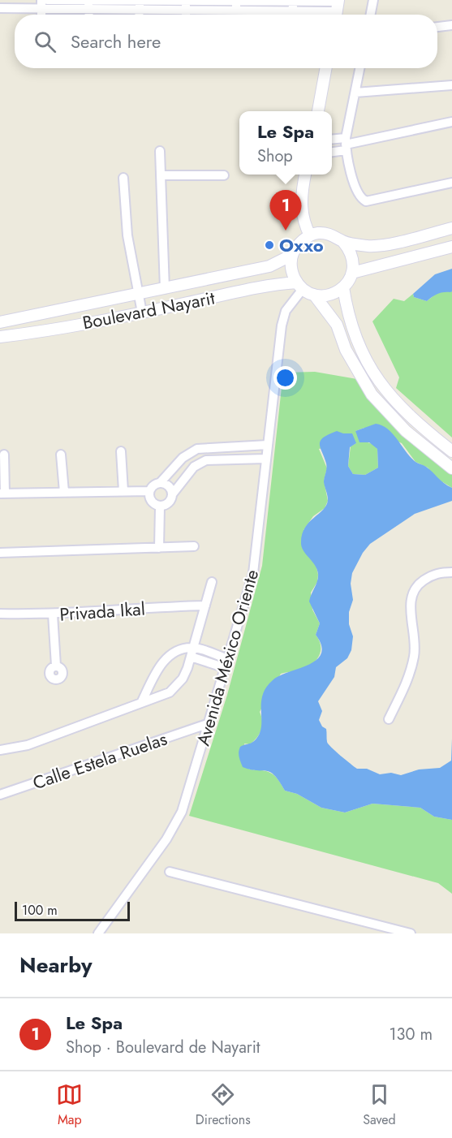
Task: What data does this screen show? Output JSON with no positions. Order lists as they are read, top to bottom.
{
  "streets": {
    "street": [
      "Boulevard Nayarit",
      "Privada Ikal",
      "Avenida México Oriente",
      "Calle Estela Ruelas"
    ]
  },
  "crossings": [
    ["Boulevard Nayarit", "Avenida México Oriente"],
    ["Avenida México Oriente", "Calle Estela Ruelas"]
  ],
  "places": ["Oxxo"],
  "scale_bar": "100 m",
  "page": {
    "search": "Search here",
    "popup": ["Le Spa", "Shop"],
    "pins": "1",
    "scale": "100 m",
    "heading": "Nearby",
    "list": [
      {
        "mark": "1",
        "name": "Le Spa",
        "note": "Shop · Boulevard de Nayarit",
        "value": "130 m"
      }
    ],
    "nav": ["Map", "Directions", "Saved"]
  }
}
